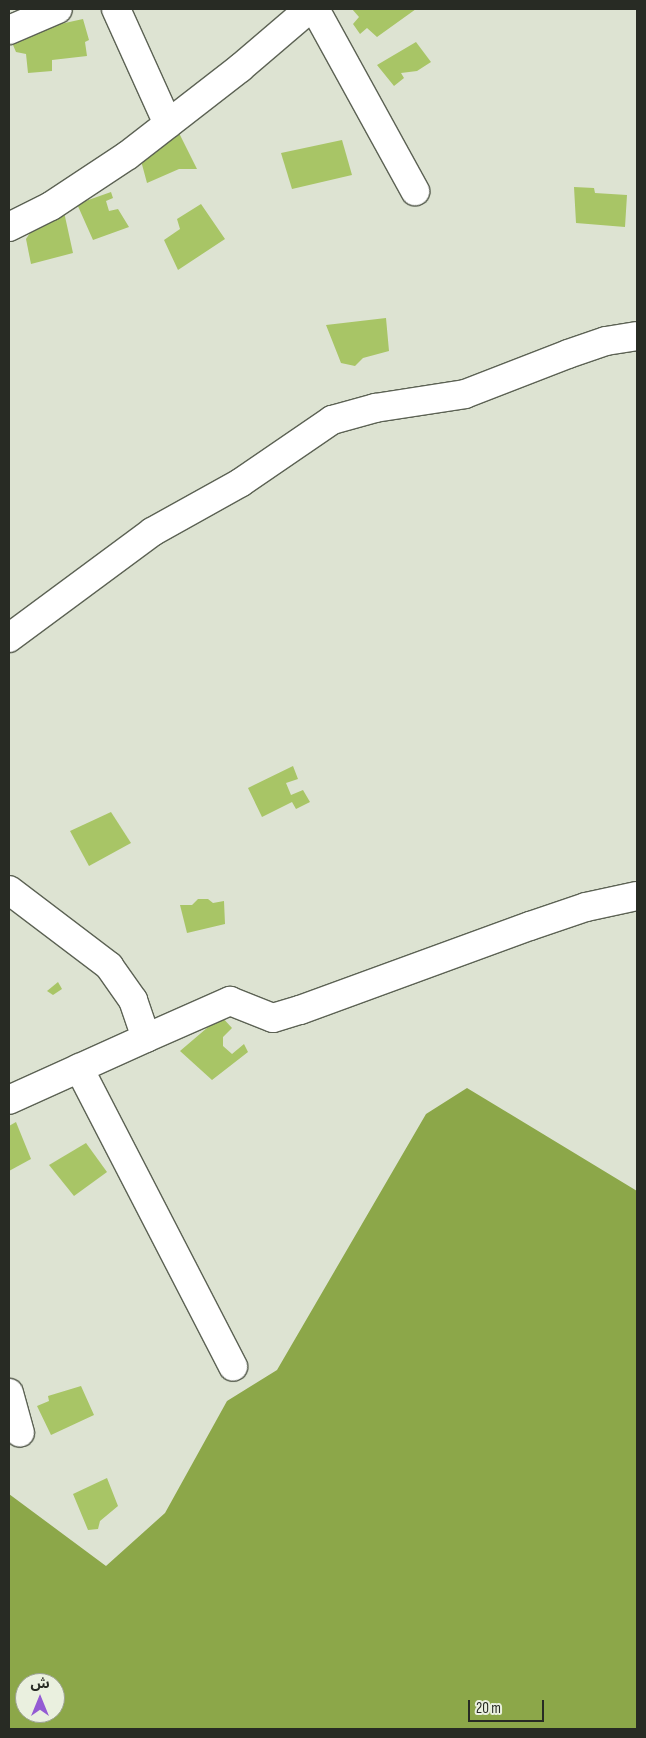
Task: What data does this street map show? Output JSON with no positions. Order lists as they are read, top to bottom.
{
  "scale_bar": "20 m",
  "north": "top"
}
